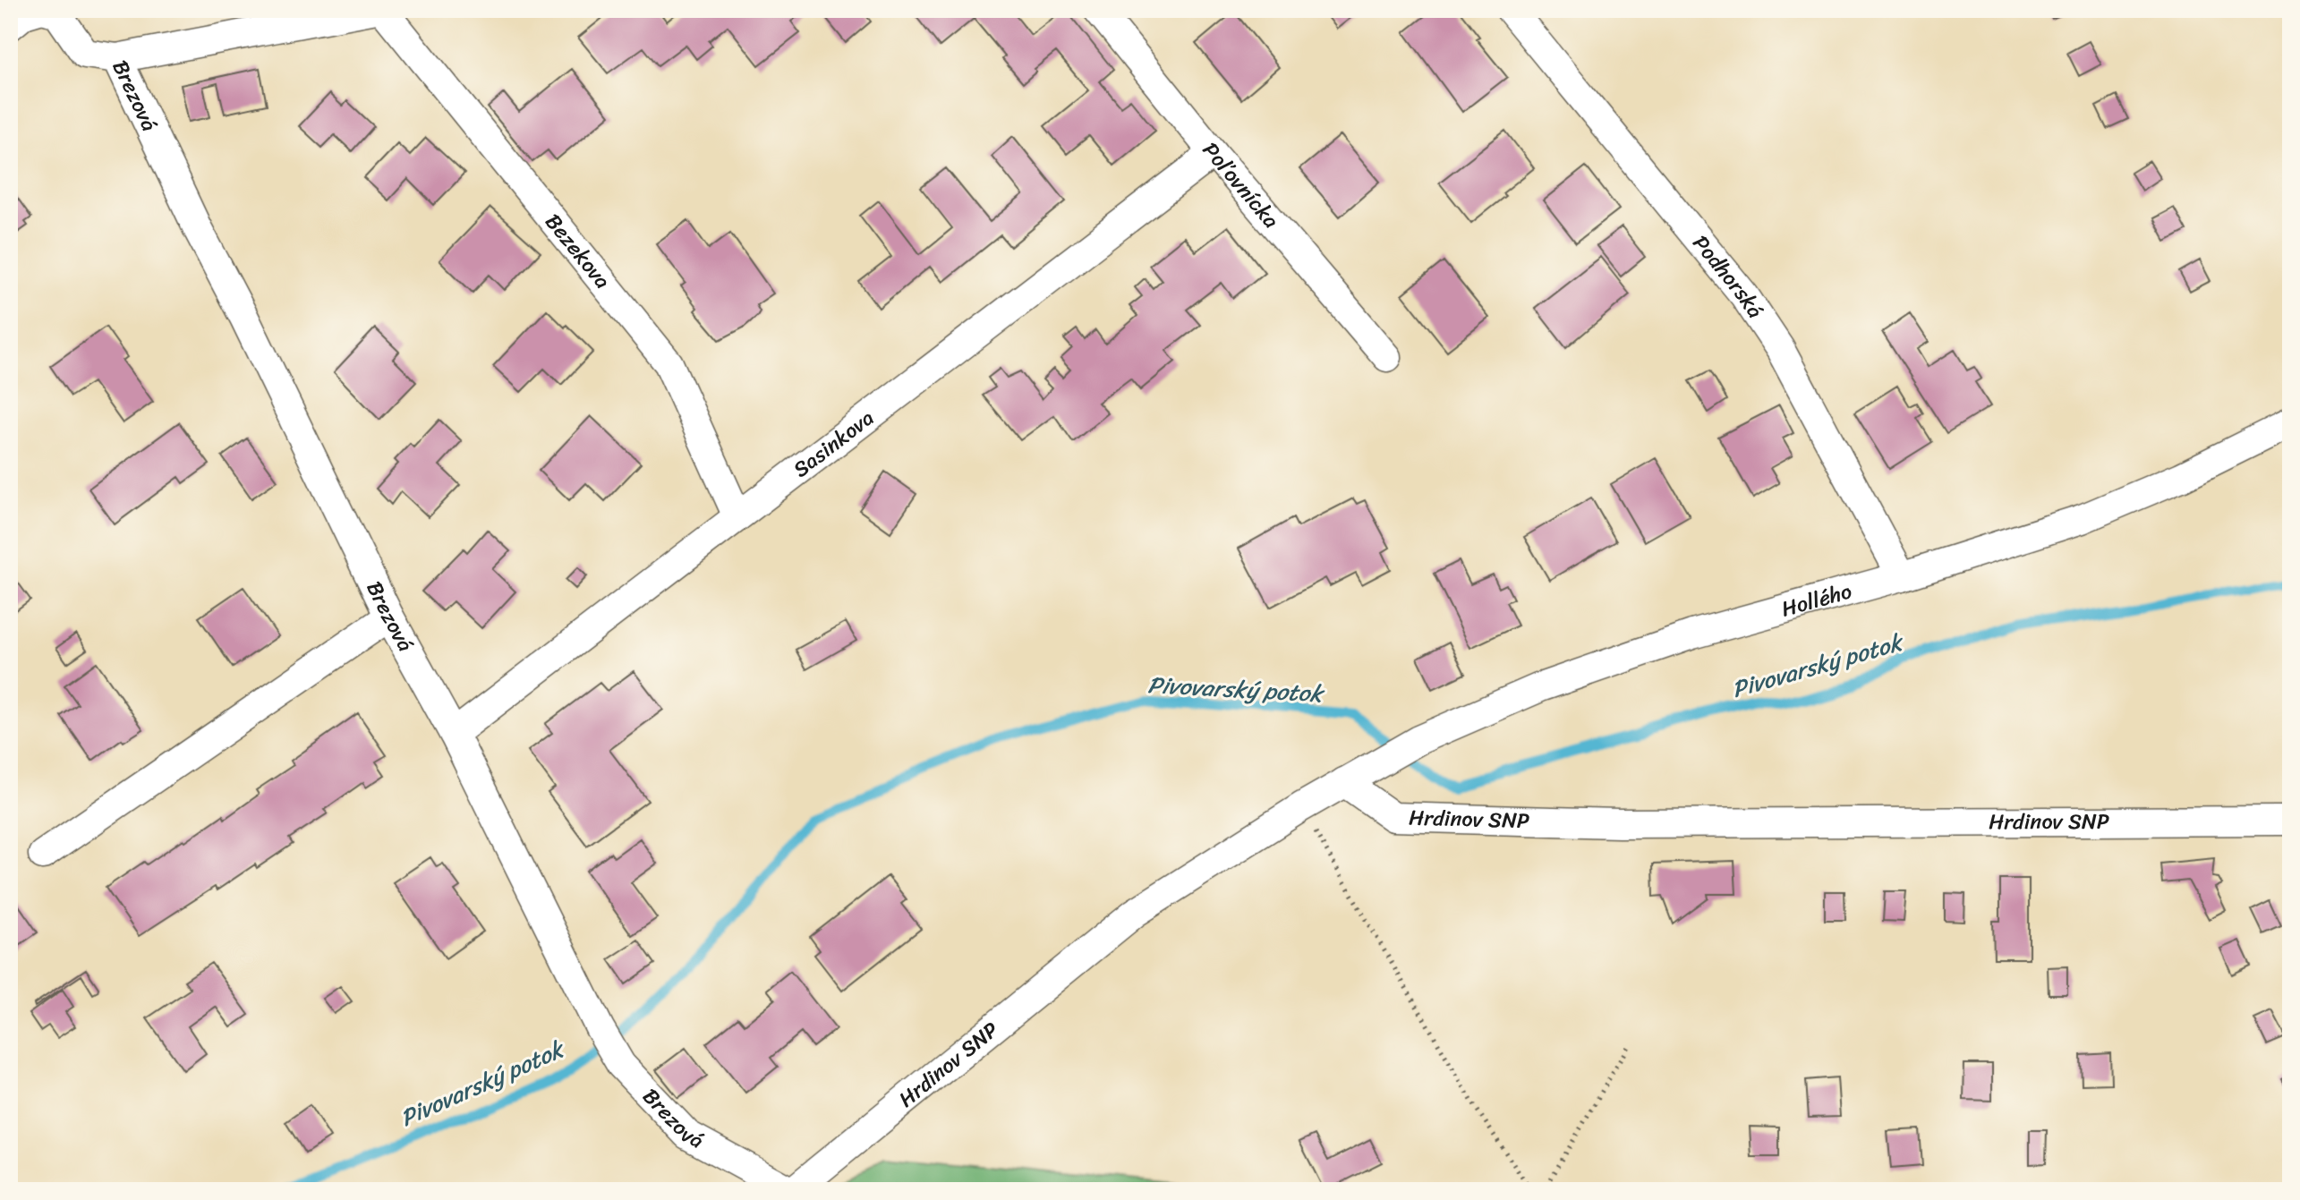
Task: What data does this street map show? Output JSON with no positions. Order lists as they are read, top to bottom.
{
  "streets": {
    "street": [
      "Brezová",
      "Poľovnícka",
      "Bezekova",
      "Podhorská",
      "Sasinkova",
      "Hollého",
      "Hrdinov SNP"
    ]
  },
  "crossings": [
    ["Brezová", "Sasinkova"],
    ["Brezová", "Hrdinov SNP"],
    ["Poľovnícka", "Sasinkova"],
    ["Bezekova", "Sasinkova"],
    ["Podhorská", "Hollého"],
    ["Hollého", "Hrdinov SNP"]
  ],
  "water": ["Pivovarský potok"]
}
